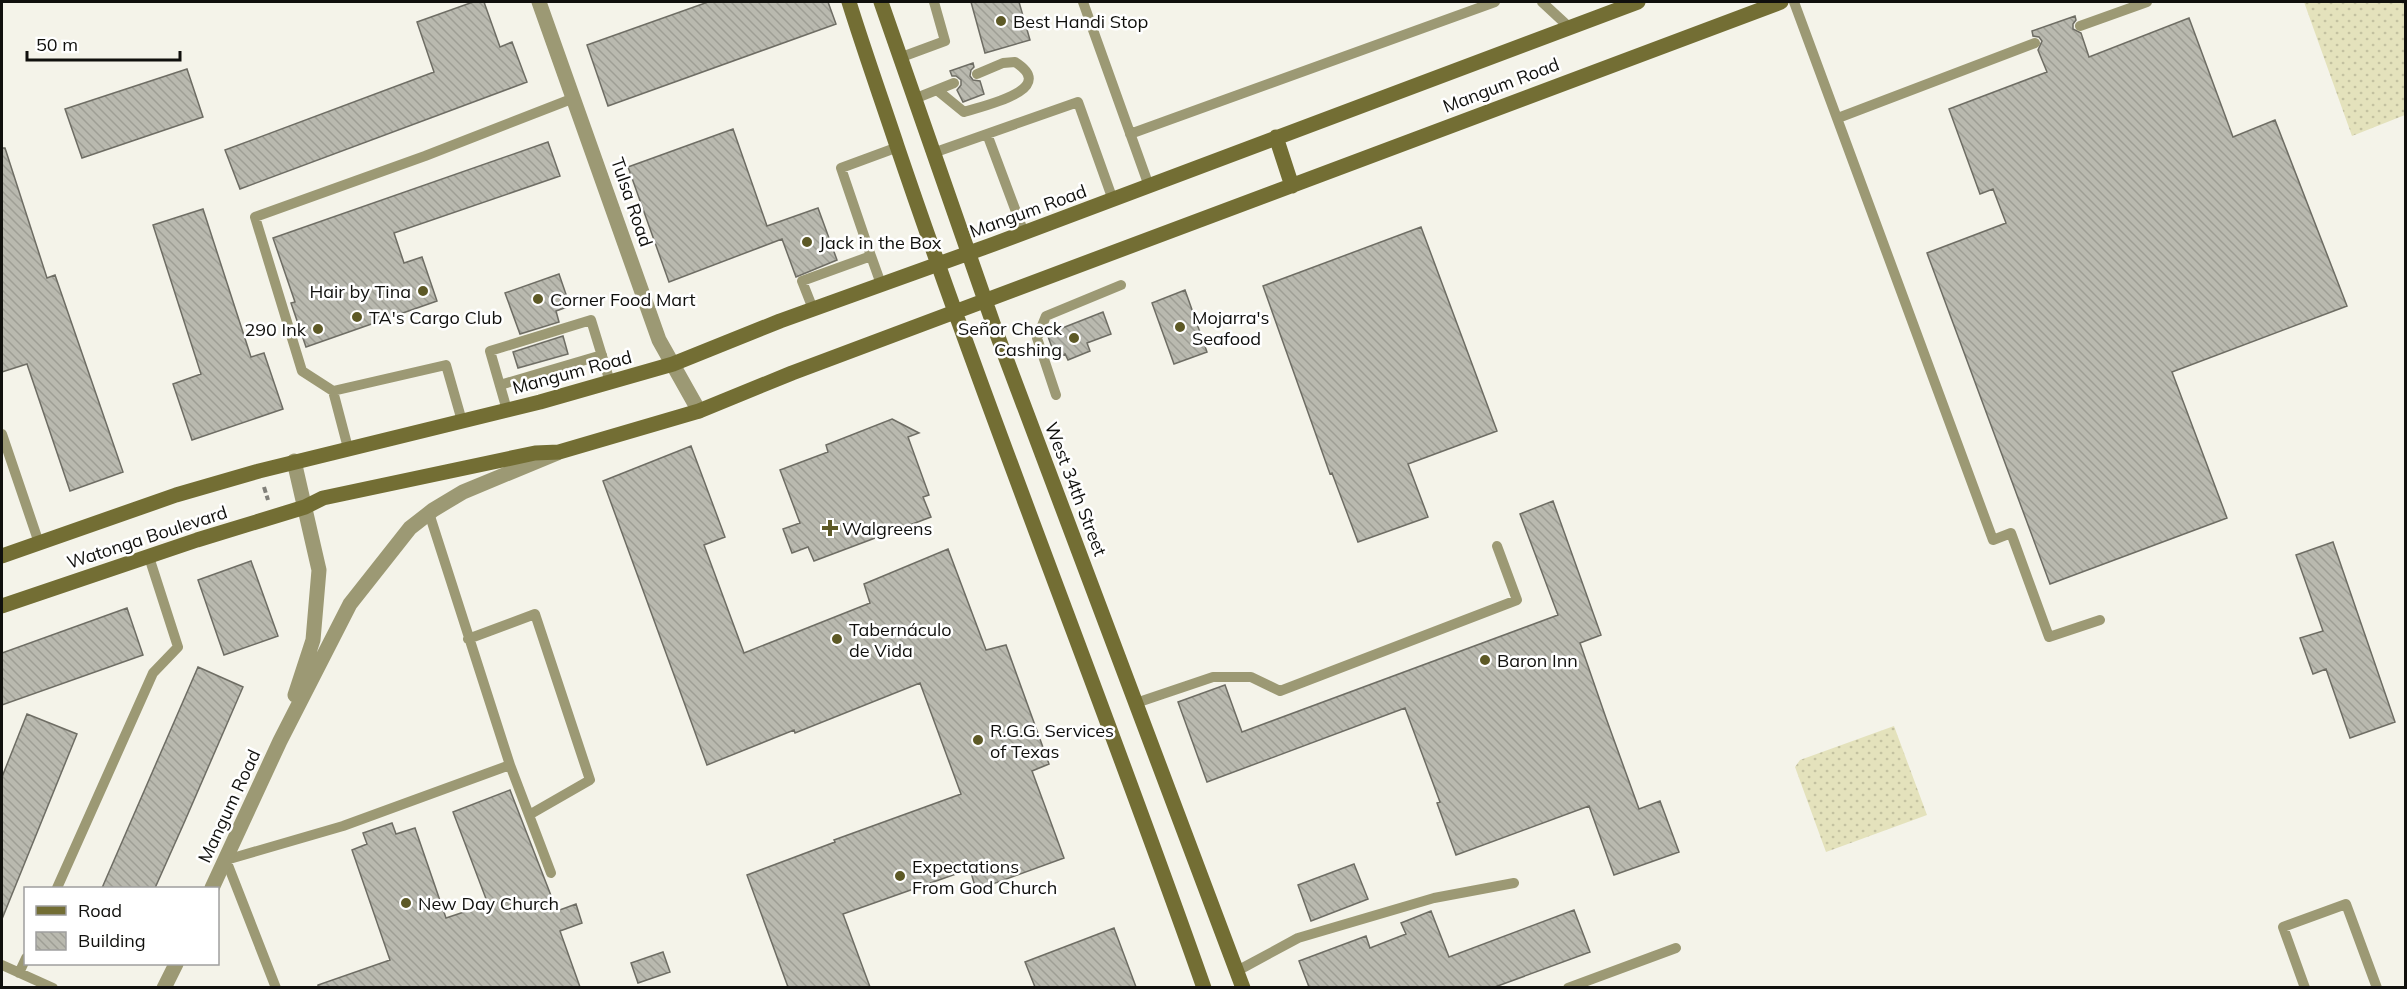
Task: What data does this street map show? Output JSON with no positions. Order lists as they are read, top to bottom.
{
  "streets": {
    "main road": ["Mangum Road", "West 34th Street", "Watonga Boulevard"],
    "street": ["Tulsa Road"]
  },
  "crossings": [
    ["Mangum Road", "Tulsa Road"],
    ["Mangum Road", "West 34th Street"],
    ["Mangum Road", "Watonga Boulevard"]
  ],
  "places": {
    "other": [
      "Best Handi Stop",
      "Jack in the Box",
      "Hair by Tina",
      "Corner Food Mart",
      "TA's Cargo Club",
      "Mojarra's Seafood",
      "290 Ink",
      "Señor Check Cashing",
      "Tabernáculo de Vida",
      "Baron Inn",
      "R.G.G. Services of Texas",
      "Expectations From God Church",
      "New Day Church"
    ],
    "health": ["Walgreens"]
  },
  "legend": ["Road", "Building"],
  "scale_bar": "50 m"
}
